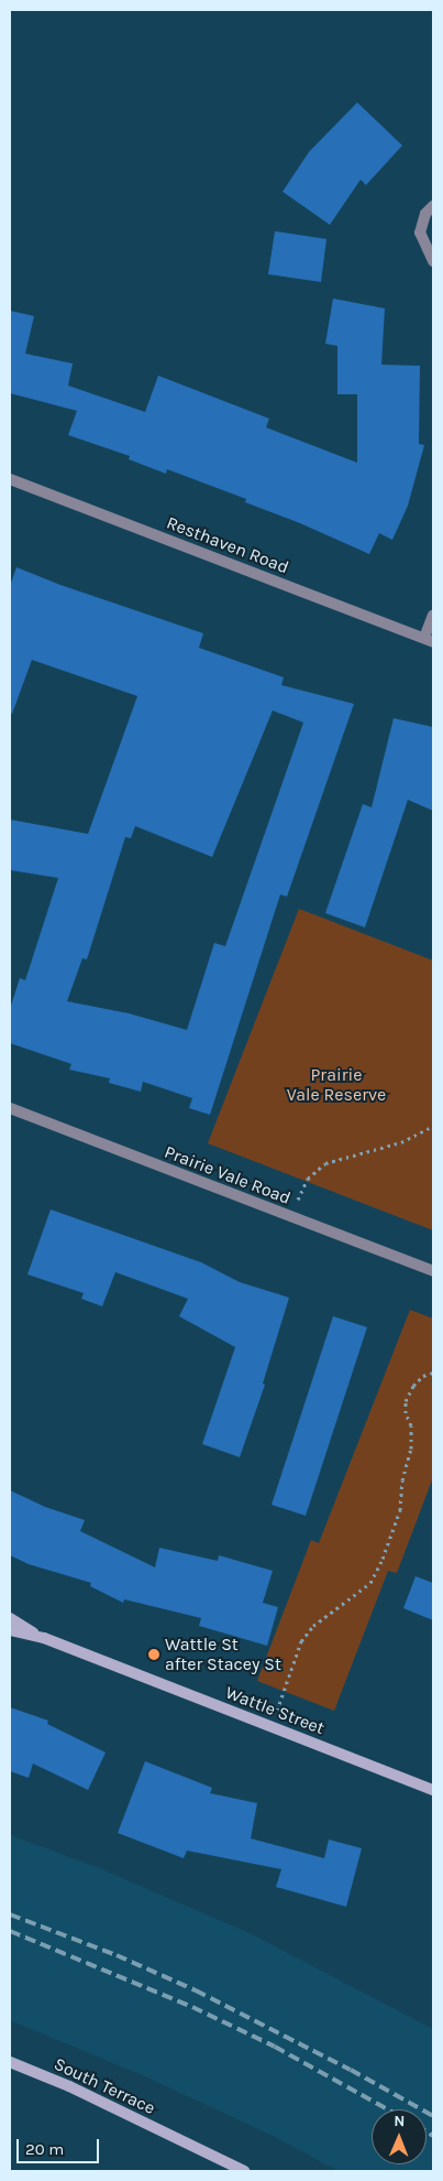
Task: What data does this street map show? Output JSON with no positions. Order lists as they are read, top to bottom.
{
  "streets": {
    "main road": ["Wattle Street", "South Terrace"],
    "street": ["Resthaven Road", "Prairie Vale Road"]
  },
  "parks": ["Prairie Vale Reserve"],
  "places": ["Wattle St after Stacey St"],
  "scale_bar": "20 m",
  "north": "top"
}
